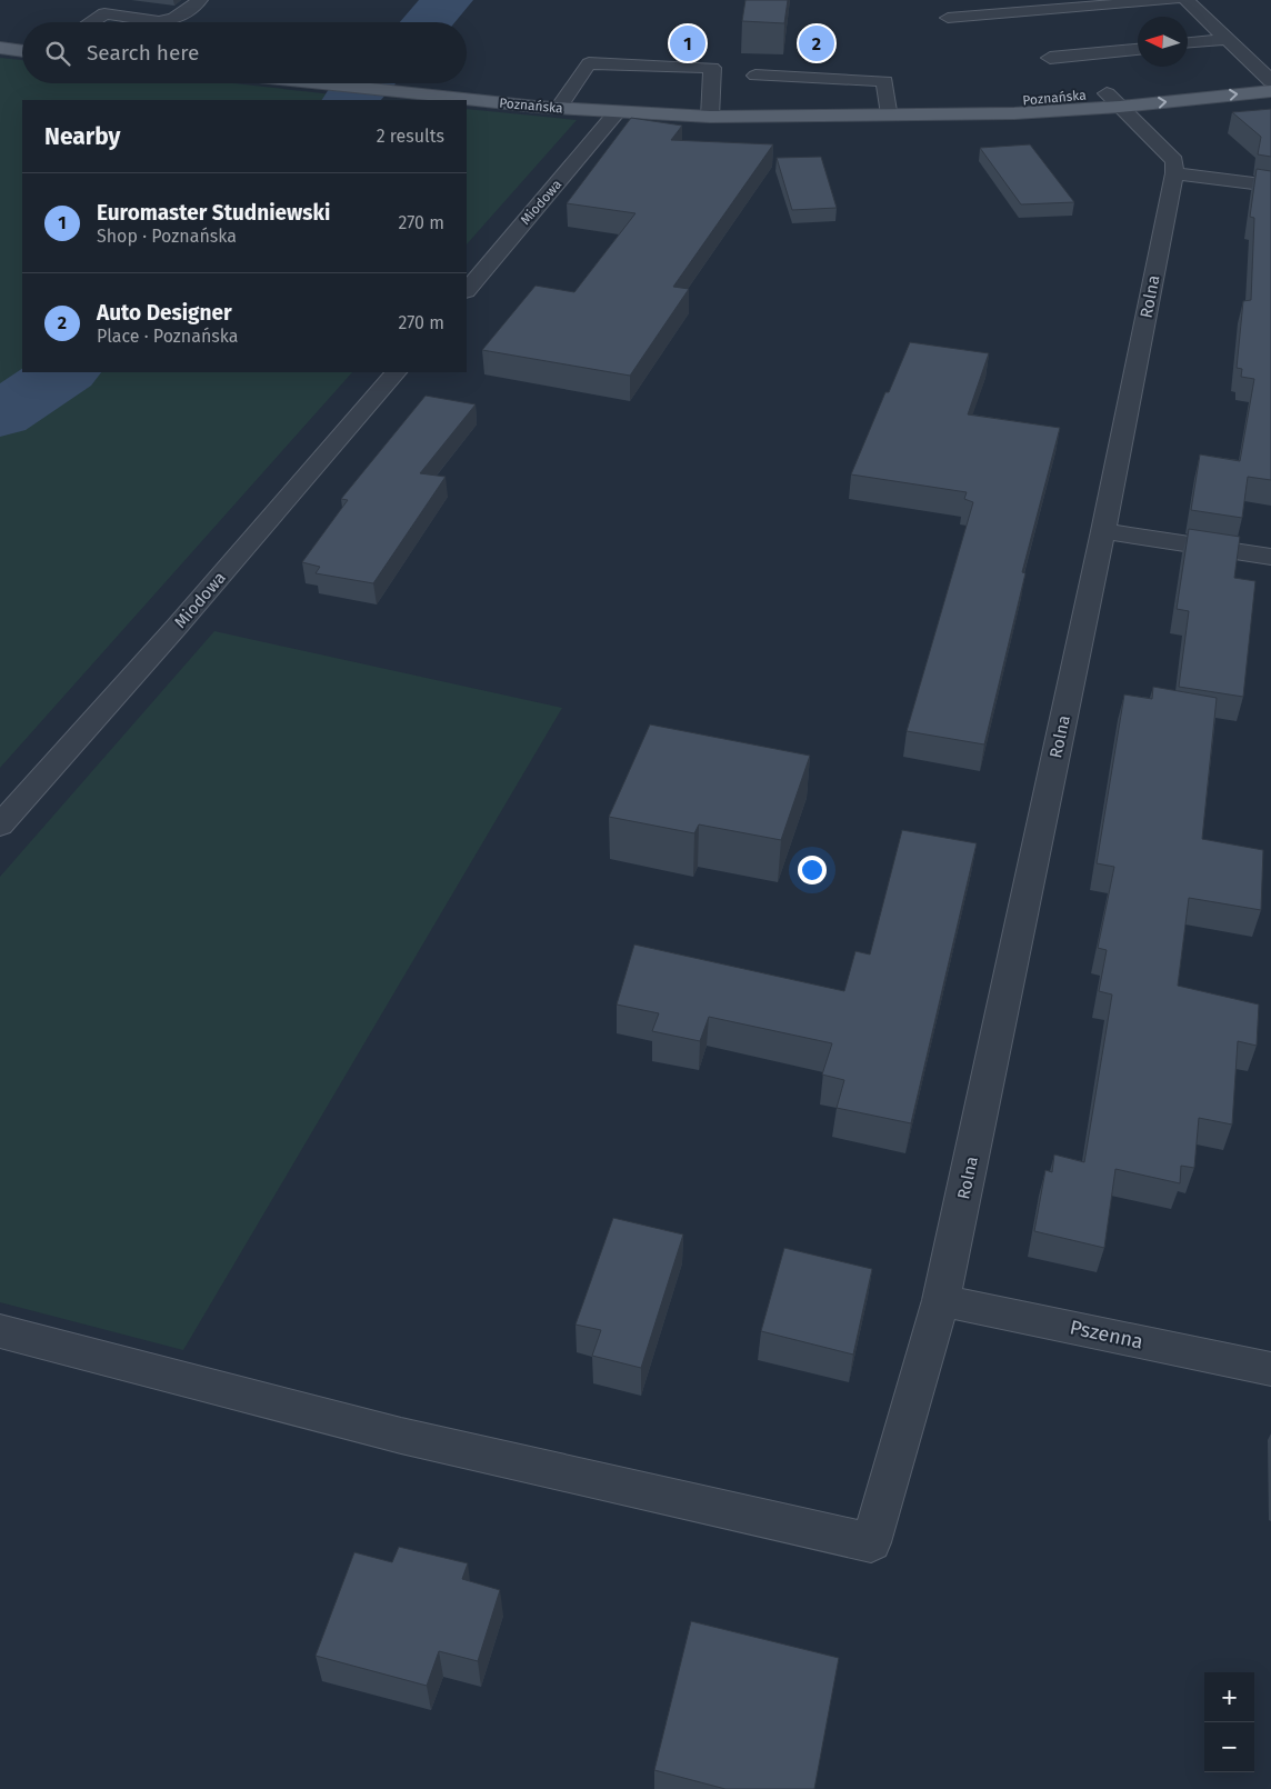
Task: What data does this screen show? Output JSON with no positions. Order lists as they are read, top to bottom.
{
  "streets": {
    "main road": ["Poznańska"],
    "street": ["Miodowa", "Rolna", "Pszenna"]
  },
  "crossings": [
    ["Poznańska", "Miodowa"],
    ["Rolna", "Pszenna"]
  ],
  "north": "left",
  "page": {
    "search": "Search here",
    "pins": ["1", "2"],
    "heading": ["Nearby", "2 results"],
    "list": [
      {
        "mark": "1",
        "name": "Euromaster Studniewski",
        "note": "Shop · Poznańska",
        "value": "270 m"
      },
      {
        "mark": "2",
        "name": "Auto Designer",
        "note": "Place · Poznańska",
        "value": "270 m"
      }
    ],
    "map_buttons": ["+", "−"]
  }
}
